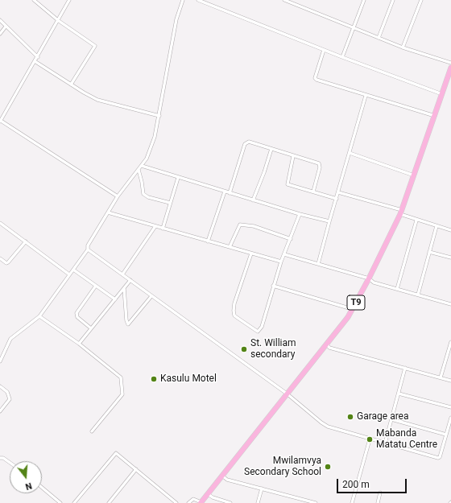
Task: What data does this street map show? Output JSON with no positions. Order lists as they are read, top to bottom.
{
  "streets": {
    "highway": ["T9"]
  },
  "places": [
    "St. William secondary",
    "Kasulu Motel",
    "Garage area",
    "Mabanda Matatu Centre",
    "Mwilamvya Secondary School"
  ],
  "scale_bar": "200 m",
  "north": "bottom"
}
